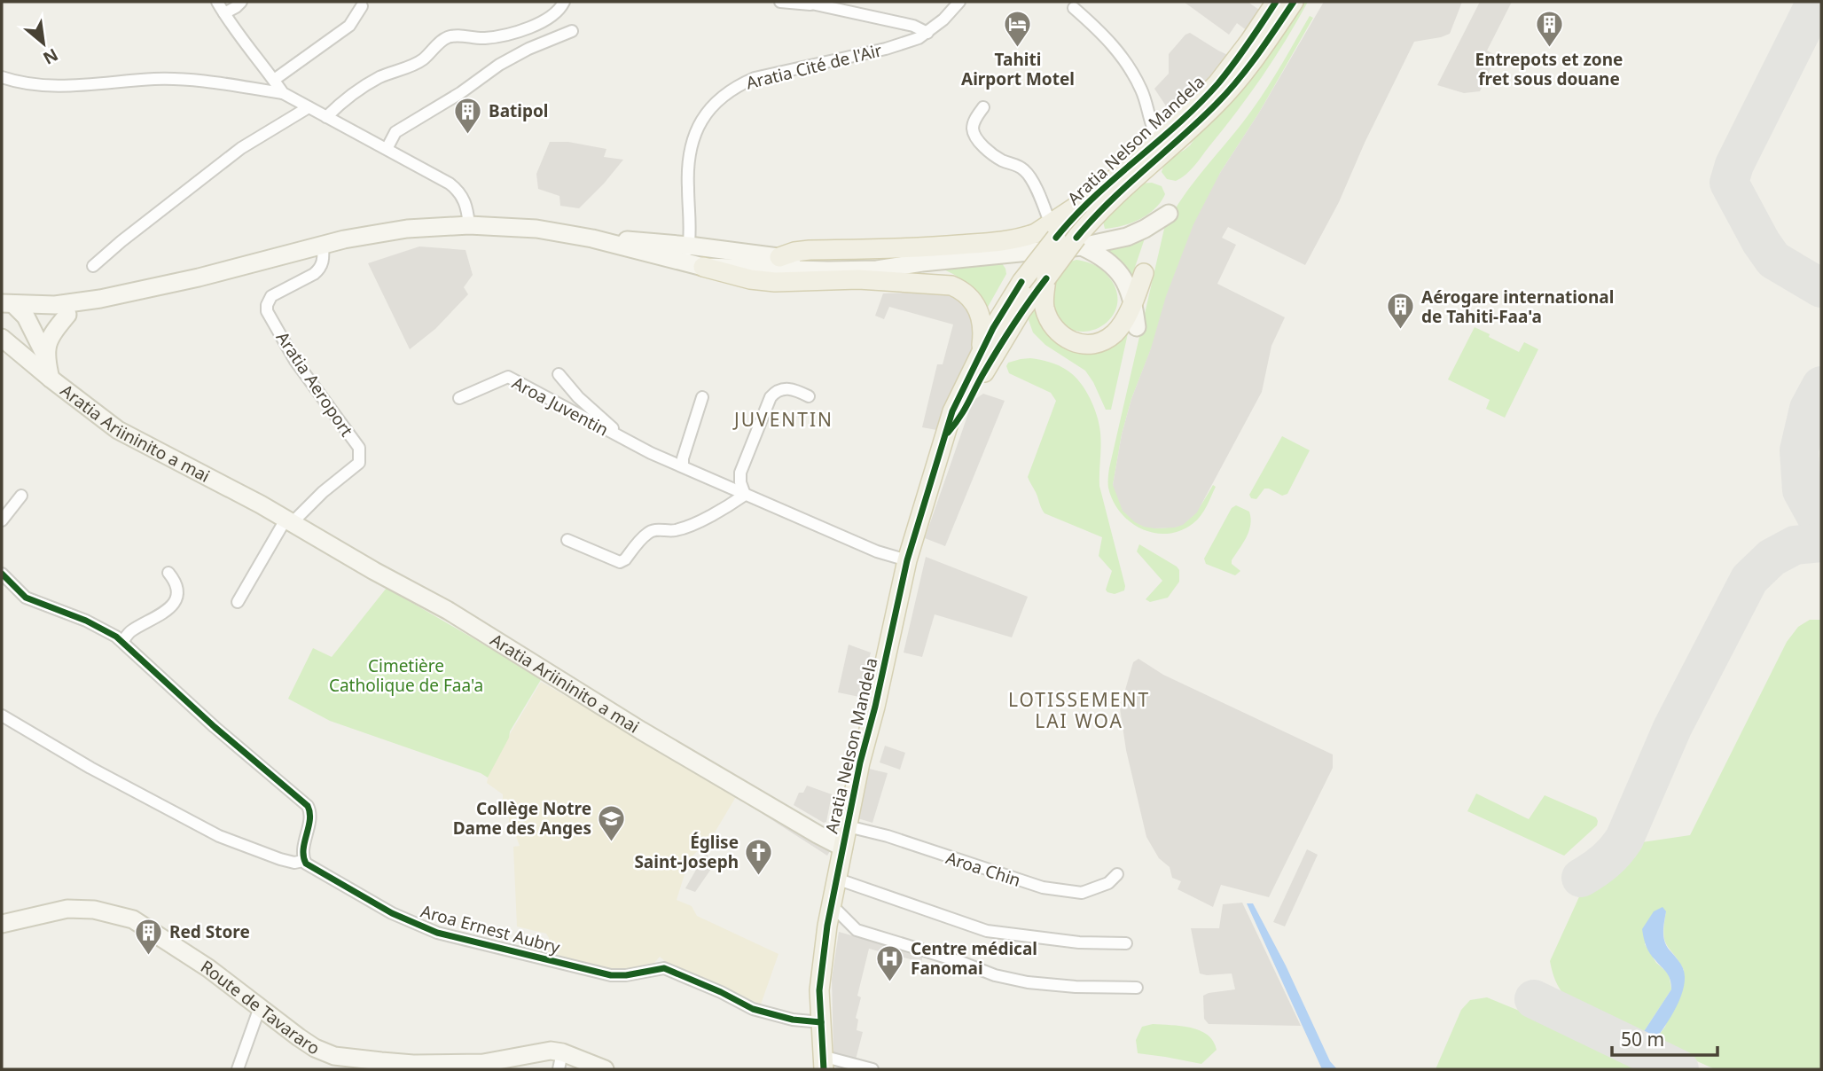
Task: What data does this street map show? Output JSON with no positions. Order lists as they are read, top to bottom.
{
  "streets": {
    "main road": ["Aratia Nelson Mandela", "Aratia Ariininito a mai", "Route de Tavararo"],
    "street": [
      "Aratia Cité de l'Air",
      "Aratia Aeroport",
      "Aroa Juventin",
      "Aroa Chin",
      "Aroa Ernest Aubry"
    ]
  },
  "crossings": [
    ["Aratia Nelson Mandela", "Aroa Juventin"],
    ["Aratia Nelson Mandela", "Aratia Ariininito a mai"],
    ["Aratia Nelson Mandela", "Aroa Chin"],
    ["Aratia Nelson Mandela", "Aroa Ernest Aubry"],
    ["Aratia Aeroport", "Aratia Ariininito a mai"]
  ],
  "districts": ["JUVENTIN", "LOTISSEMENT LAI WOA"],
  "parks": ["Cimetière Catholique de Faa'a"],
  "places": {
    "hotel": ["Tahiti Airport Motel"],
    "building": [
      "Entrepots et zone fret sous douane",
      "Batipol",
      "Aérogare international de Tahiti-Faa'a",
      "Red Store"
    ],
    "school or university": ["Collège Notre Dame des Anges"],
    "church": ["Église Saint-Joseph"],
    "hospital": ["Centre médical Fanomai"]
  },
  "scale_bar": "50 m",
  "north": "bottom right"
}
